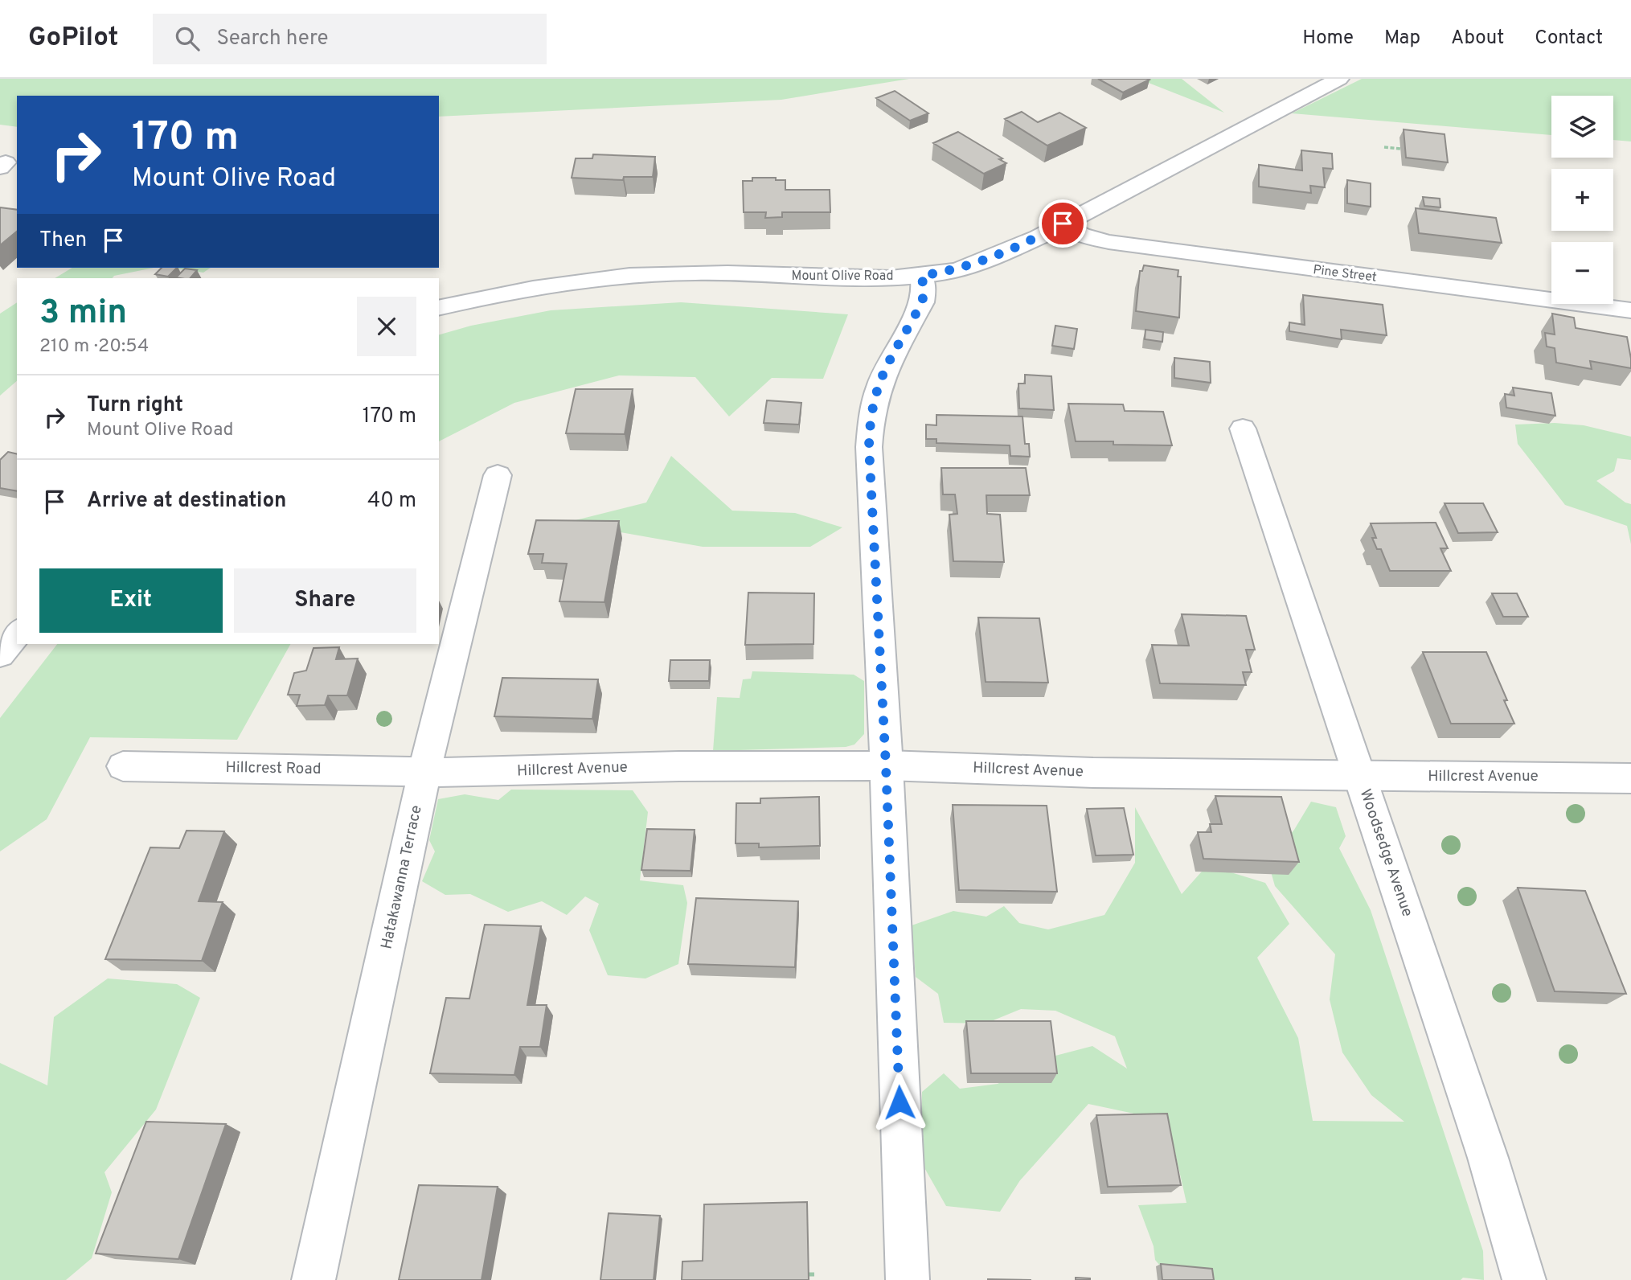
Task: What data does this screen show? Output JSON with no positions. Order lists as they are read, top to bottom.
{
  "streets": {
    "street": [
      "Pine Street",
      "Mount Olive Road",
      "Hillcrest Road",
      "Hillcrest Avenue",
      "Woodsedge Avenue",
      "Hatakawanna Terrace"
    ]
  },
  "crossings": [
    ["Pine Street", "Mount Olive Road"],
    ["Hillcrest Road", "Hillcrest Avenue"],
    ["Hillcrest Road", "Hatakawanna Terrace"],
    ["Hillcrest Avenue", "Woodsedge Avenue"],
    ["Hillcrest Avenue", "Hatakawanna Terrace"]
  ],
  "page": {
    "header": "GoPilot",
    "search": "Search here",
    "nav": [
      "Home",
      "Map",
      "About",
      "Contact"
    ],
    "map_buttons": ["+", "−"],
    "turn": ["170 m", "Mount Olive Road"],
    "then": "Then",
    "heading": ["3 min", "210 m · 20:54"],
    "list": [
      {
        "name": "Turn right",
        "note": "Mount Olive Road",
        "value": "170 m"
      },
      {
        "name": "Arrive at destination",
        "value": "40 m"
      }
    ],
    "buttons": ["Exit", "Share"]
  }
}
